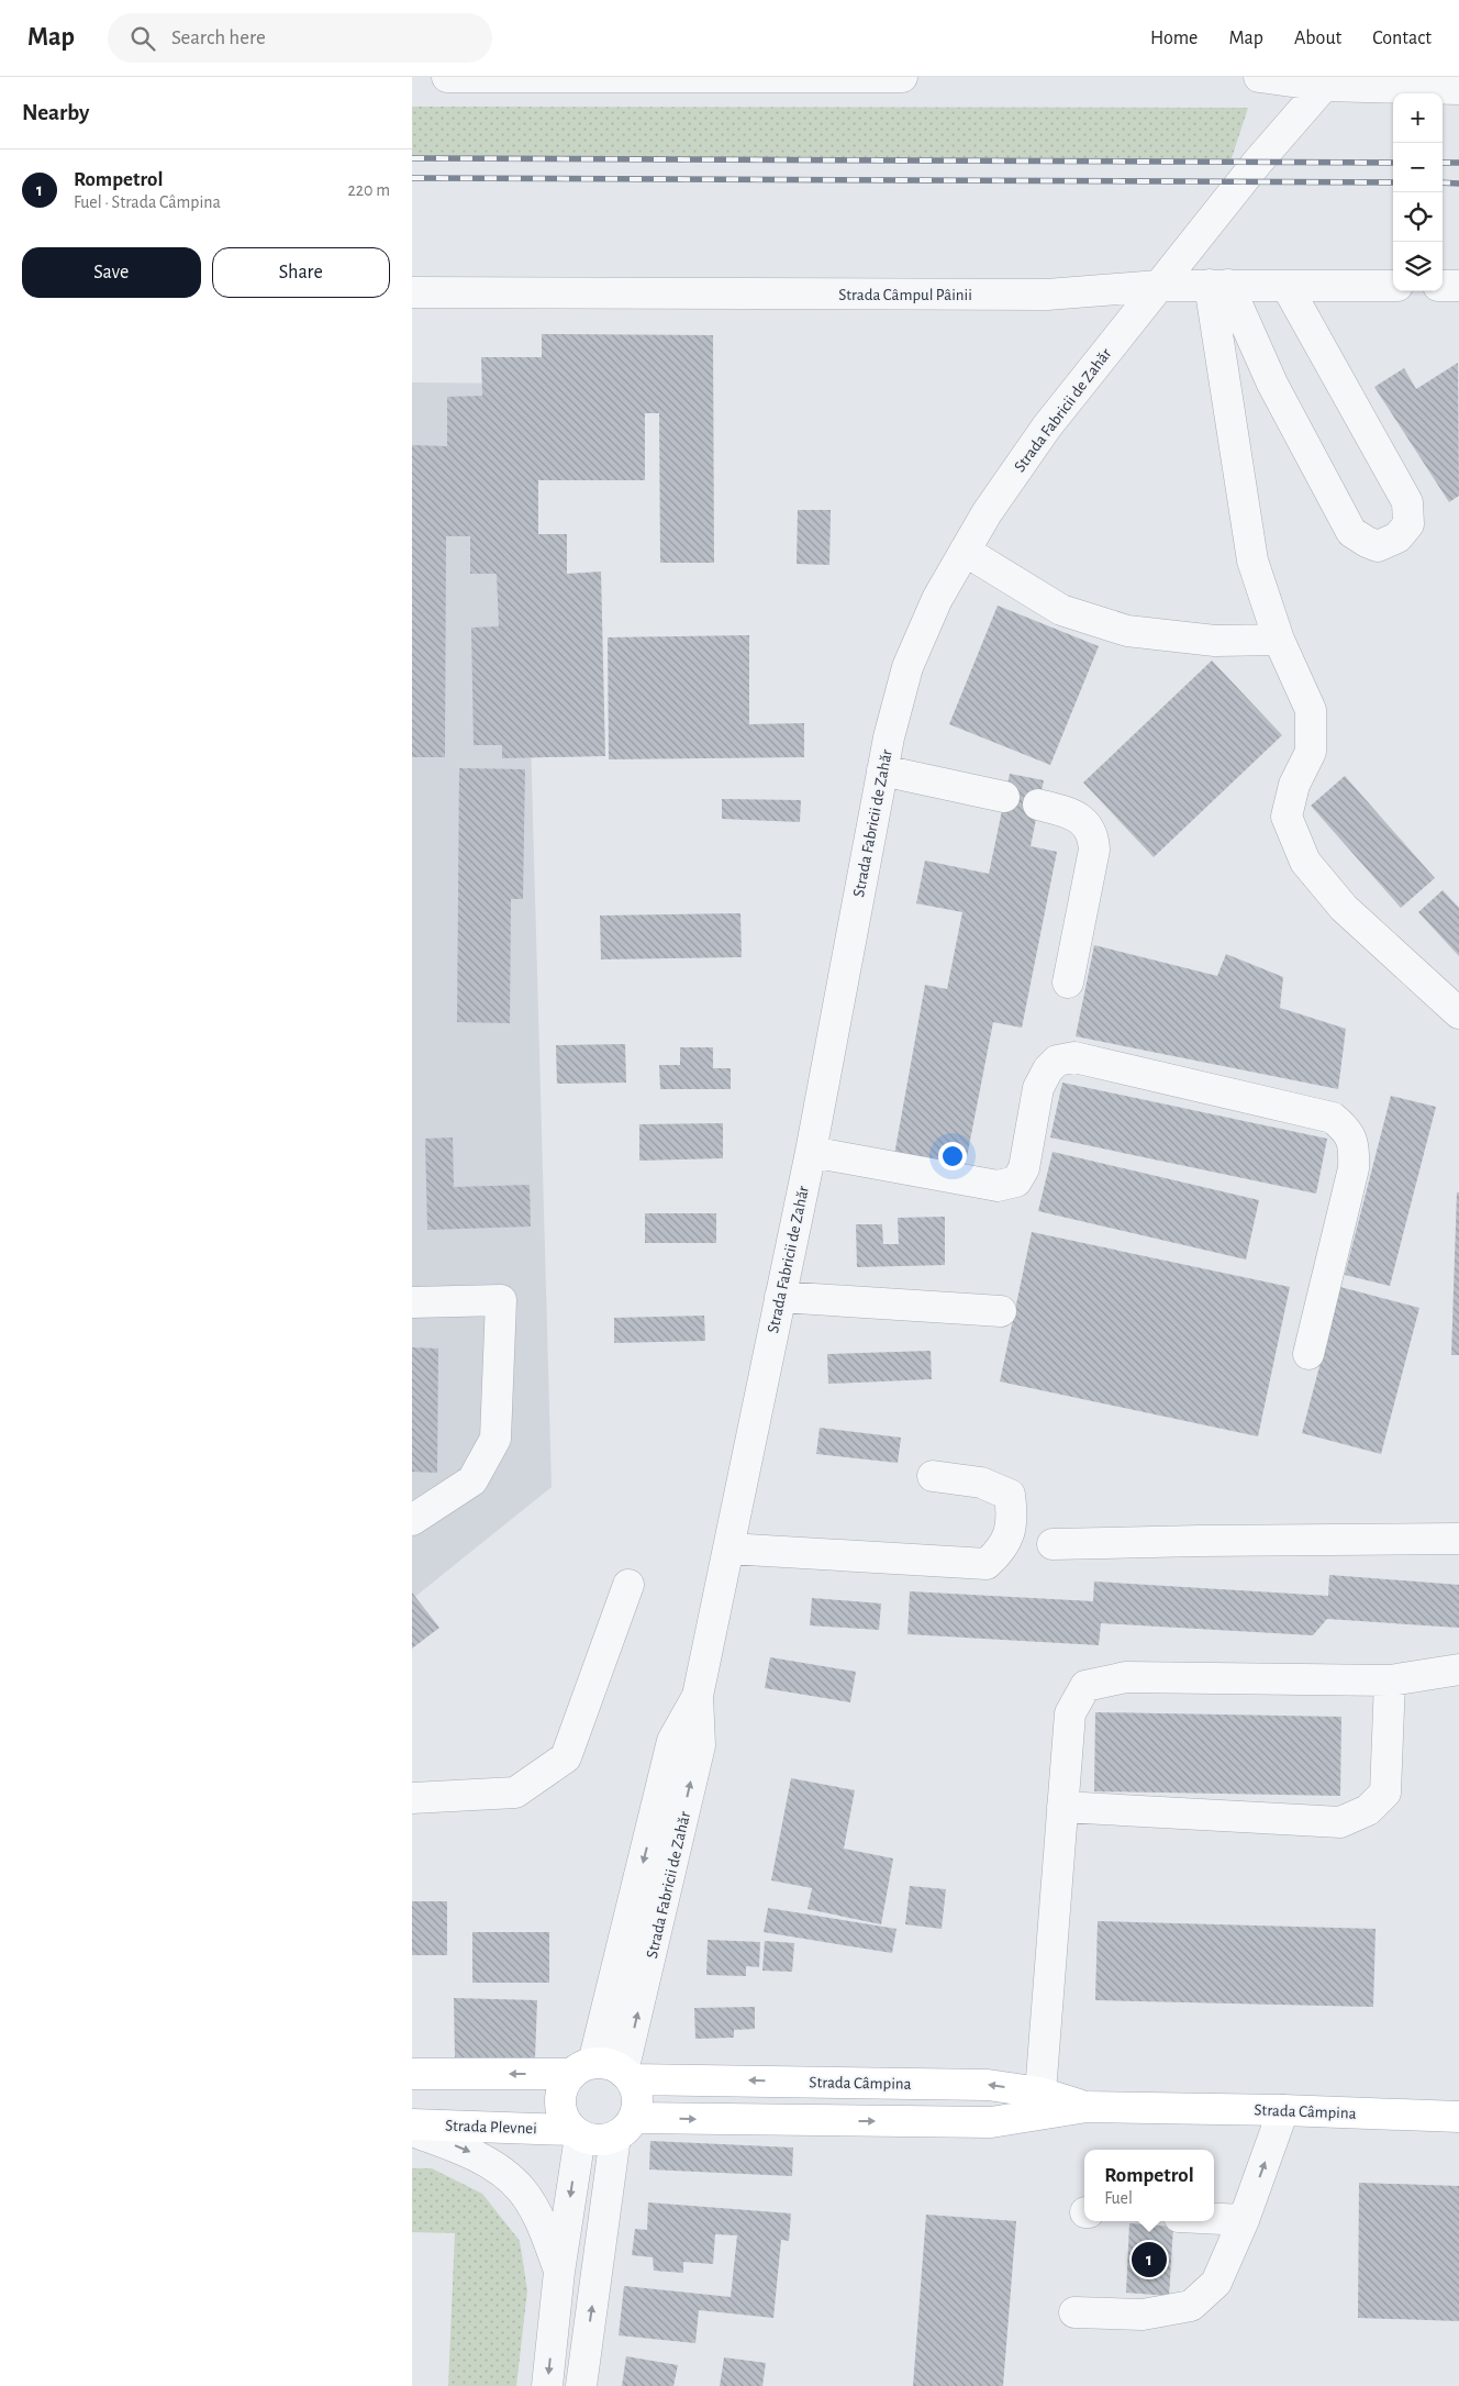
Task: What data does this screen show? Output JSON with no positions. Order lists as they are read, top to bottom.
{
  "streets": {
    "main road": ["Strada Câmpina", "Strada Plevnei"],
    "street": ["Strada Câmpul Pâinii", "Strada Fabricii de Zahăr"]
  },
  "crossings": [
    ["Strada Câmpul Pâinii", "Strada Fabricii de Zahăr"],
    ["Strada Fabricii de Zahăr", "Strada Câmpina"],
    ["Strada Fabricii de Zahăr", "Strada Plevnei"],
    ["Strada Câmpina", "Strada Plevnei"]
  ],
  "page": {
    "header": "Map",
    "search": "Search here",
    "nav": [
      "Home",
      "Map",
      "About",
      "Contact"
    ],
    "heading": "Nearby",
    "map_buttons": ["+", "−"],
    "list": [
      {
        "mark": "1",
        "name": "Rompetrol",
        "note": "Fuel · Strada Câmpina",
        "value": "220 m"
      }
    ],
    "buttons": ["Save", "Share"],
    "popup": ["Rompetrol", "Fuel"],
    "pins": "1"
  }
}
